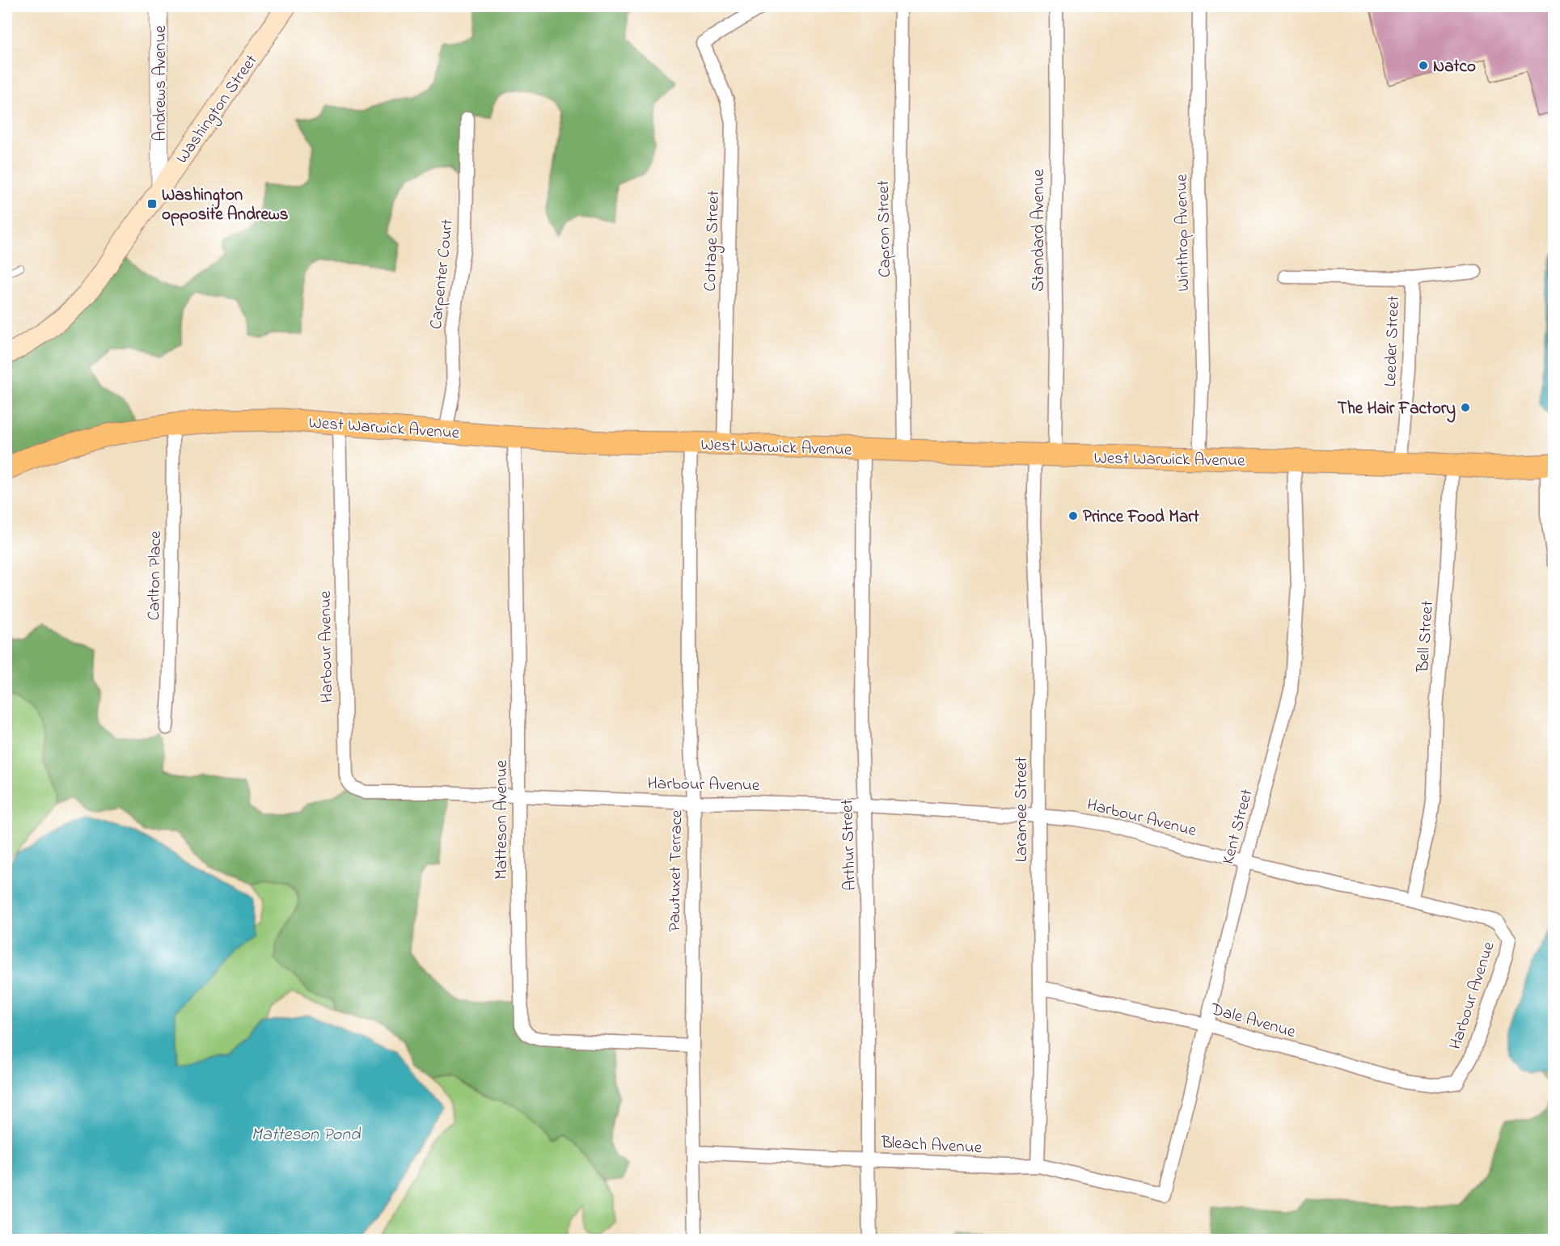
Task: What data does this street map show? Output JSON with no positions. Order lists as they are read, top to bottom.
{
  "streets": {
    "main road": ["Washington Street", "West Warwick Avenue"],
    "street": [
      "Andrews Avenue",
      "Capron Street",
      "Standard Avenue",
      "Winthrop Avenue",
      "Cottage Street",
      "Carpenter Court",
      "Leeder Street",
      "Carlton Place",
      "Bell Street",
      "Harbour Avenue",
      "Laramee Street",
      "Matteson Avenue",
      "Kent Street",
      "Arthur Street",
      "Pawtuxet Terrace",
      "Dale Avenue",
      "Bleach Avenue"
    ]
  },
  "crossings": [
    ["Andrews Avenue", "Washington Street"],
    ["Capron Street", "West Warwick Avenue"],
    ["Standard Avenue", "West Warwick Avenue"],
    ["Standard Avenue", "Laramee Street"],
    ["Winthrop Avenue", "West Warwick Avenue"],
    ["Cottage Street", "West Warwick Avenue"],
    ["Carpenter Court", "West Warwick Avenue"],
    ["Leeder Street", "West Warwick Avenue"],
    ["West Warwick Avenue", "Carlton Place"],
    ["West Warwick Avenue", "Bell Street"],
    ["West Warwick Avenue", "Harbour Avenue"],
    ["West Warwick Avenue", "Laramee Street"],
    ["West Warwick Avenue", "Matteson Avenue"],
    ["West Warwick Avenue", "Kent Street"],
    ["West Warwick Avenue", "Arthur Street"],
    ["West Warwick Avenue", "Pawtuxet Terrace"],
    ["Bell Street", "Harbour Avenue"],
    ["Harbour Avenue", "Laramee Street"],
    ["Harbour Avenue", "Matteson Avenue"],
    ["Harbour Avenue", "Kent Street"],
    ["Harbour Avenue", "Arthur Street"],
    ["Harbour Avenue", "Pawtuxet Terrace"],
    ["Harbour Avenue", "Dale Avenue"],
    ["Laramee Street", "Dale Avenue"],
    ["Laramee Street", "Bleach Avenue"],
    ["Matteson Avenue", "Pawtuxet Terrace"],
    ["Kent Street", "Dale Avenue"],
    ["Kent Street", "Bleach Avenue"],
    ["Arthur Street", "Bleach Avenue"],
    ["Pawtuxet Terrace", "Bleach Avenue"]
  ],
  "water": ["Matteson Pond"],
  "places": {
    "other": ["Natco", "The Hair Factory", "Prince Food Mart"],
    "transit": ["Washington opposite Andrews"]
  }
}
